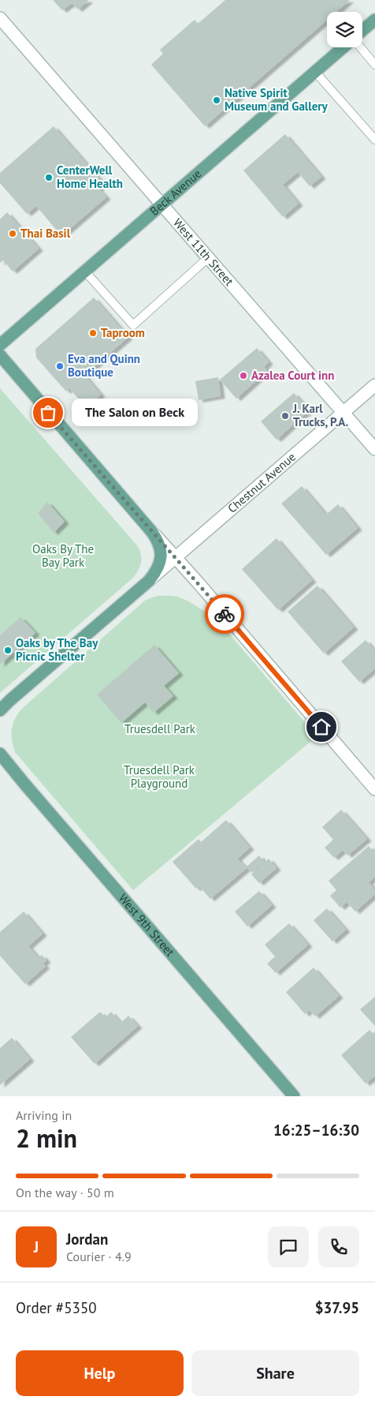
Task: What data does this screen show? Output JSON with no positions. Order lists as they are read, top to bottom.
{
  "streets": {
    "main road": ["Beck Avenue", "Chestnut Avenue", "West 9th Street"],
    "street": ["West 11th Street"]
  },
  "crossings": [
    ["Beck Avenue", "West 11th Street"],
    ["West 11th Street", "Chestnut Avenue"]
  ],
  "parks": ["Oaks By The Bay Park", "Truesdell Park", "Truesdell Park Playground"],
  "places": [
    "Native Spirit Museum and Gallery",
    "CenterWell Home Health",
    "Thai Basil",
    "Taproom",
    "Eva and Quinn Boutique",
    "Azalea Court inn",
    "The Salon on Beck",
    "J. Karl Trucks, P.A.",
    "Oaks by The Bay Picnic Shelter"
  ],
  "page": {
    "bubble": "The Salon on Beck",
    "heading": ["2 min", "Arriving in", "16:25–16:30"],
    "panel": [
      "Jordan",
      "Courier · 4.9",
      "Order #5350",
      "$37.95"
    ],
    "bar": "On the way · 50 m",
    "round": "J",
    "buttons": ["Help", "Share"]
  }
}
